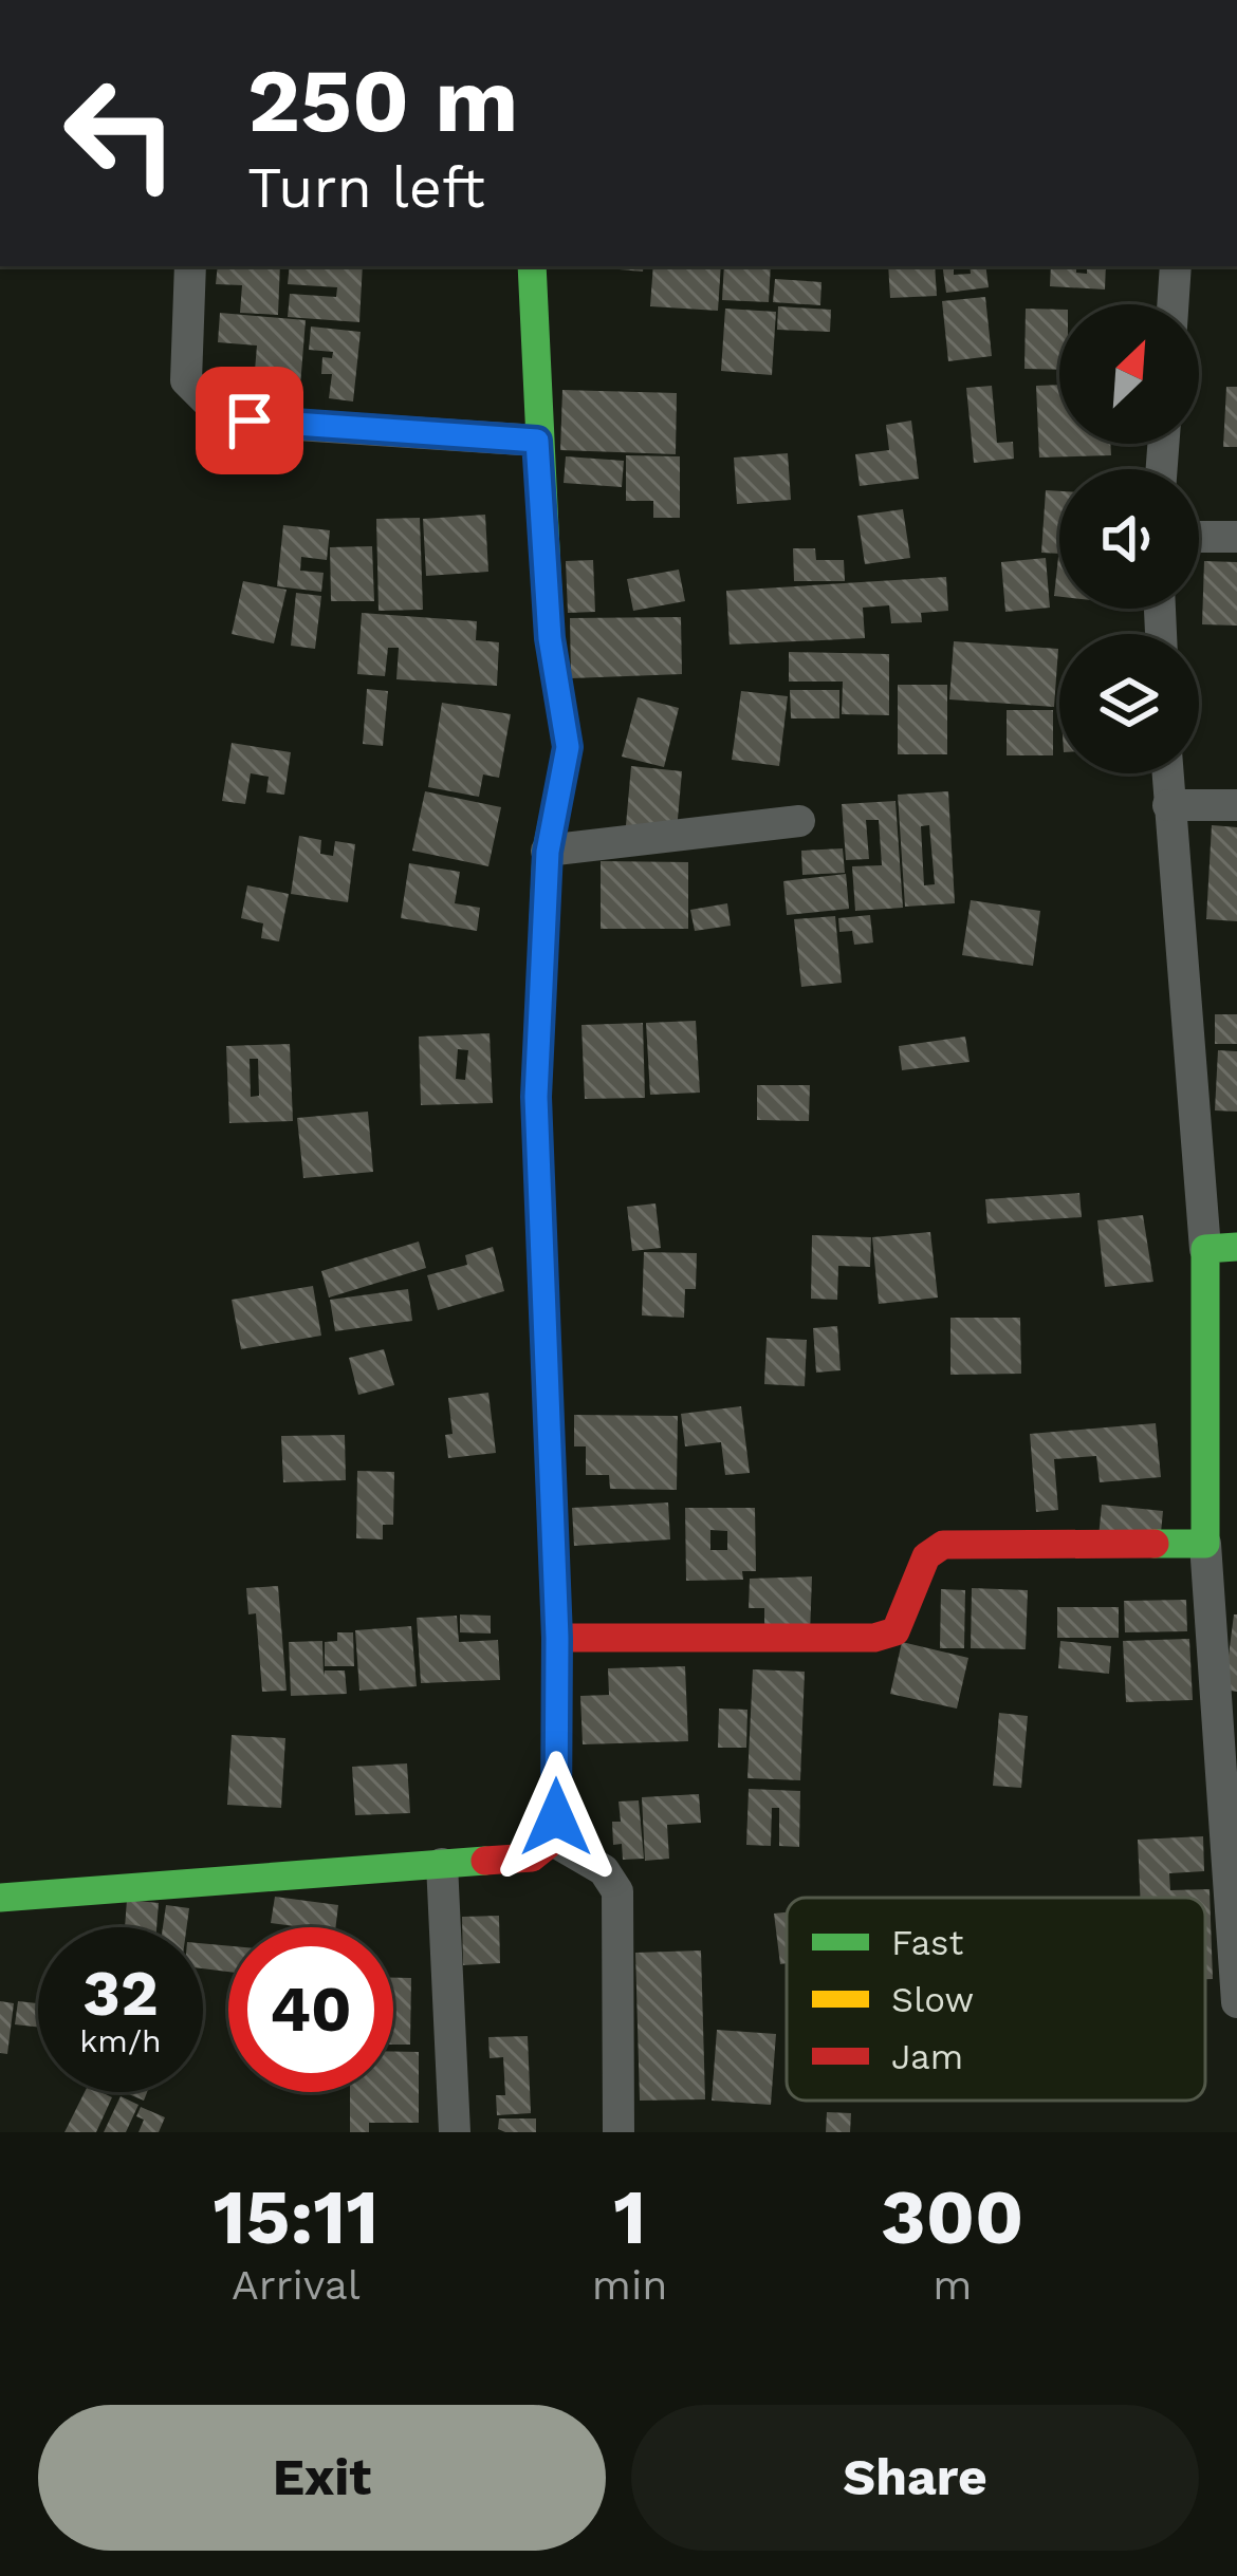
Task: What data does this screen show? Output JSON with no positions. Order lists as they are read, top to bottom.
{
  "legend": ["Fast", "Slow", "Jam"],
  "north": "top right",
  "page": {
    "turn": ["250 m", "Turn left"],
    "speed": "32 km/h",
    "limit": "40",
    "eta": [
      "15:11",
      "Arrival",
      "1",
      "min",
      "300",
      "m"
    ],
    "buttons": ["Exit", "Share"]
  }
}
